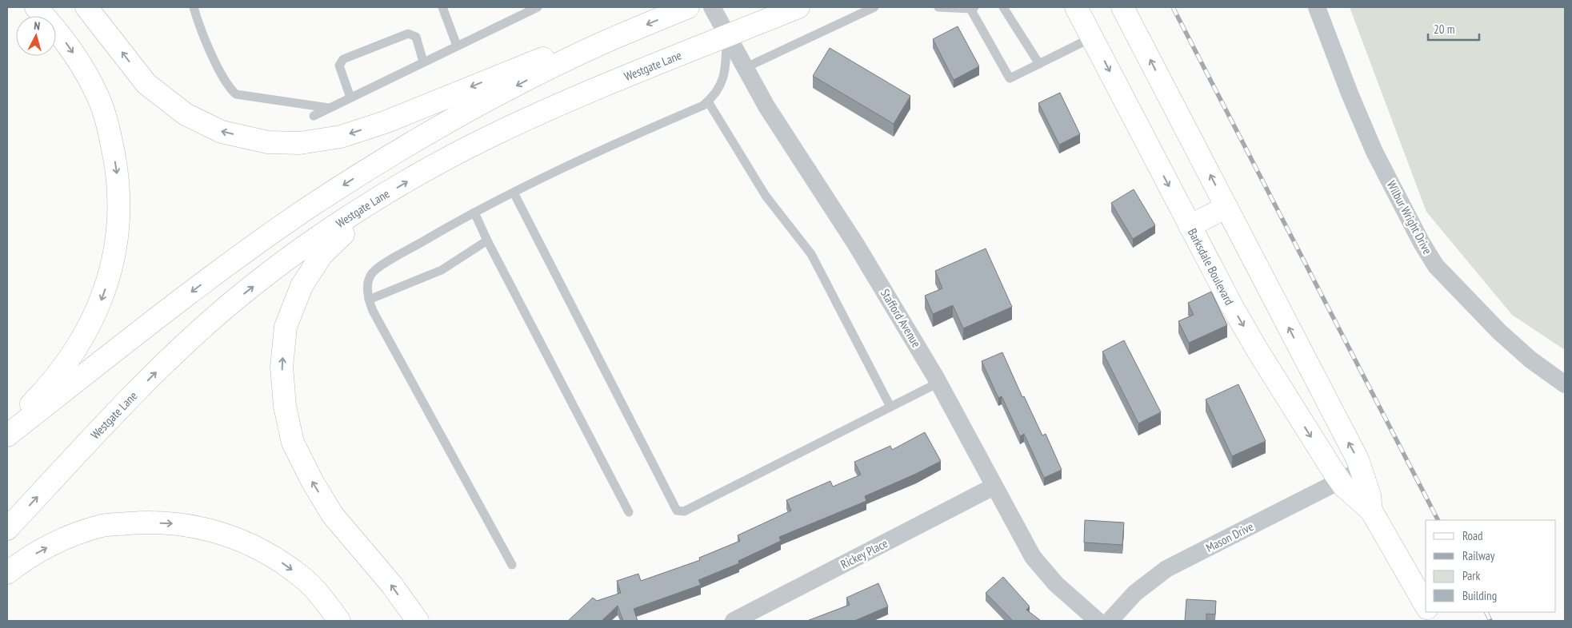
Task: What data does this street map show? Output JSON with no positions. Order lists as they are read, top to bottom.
{
  "streets": {
    "main road": ["Westgate Lane", "Barksdale Boulevard"],
    "street": [
      "Wilbur Wright Drive",
      "Stafford Avenue",
      "Mason Drive",
      "Rickey Place"
    ]
  },
  "crossings": [
    ["Westgate Lane", "Stafford Avenue"],
    ["Barksdale Boulevard", "Mason Drive"],
    ["Stafford Avenue", "Rickey Place"]
  ],
  "legend": [
    "Road",
    "Railway",
    "Park",
    "Building"
  ],
  "scale_bar": "20 m",
  "north": "top"
}
